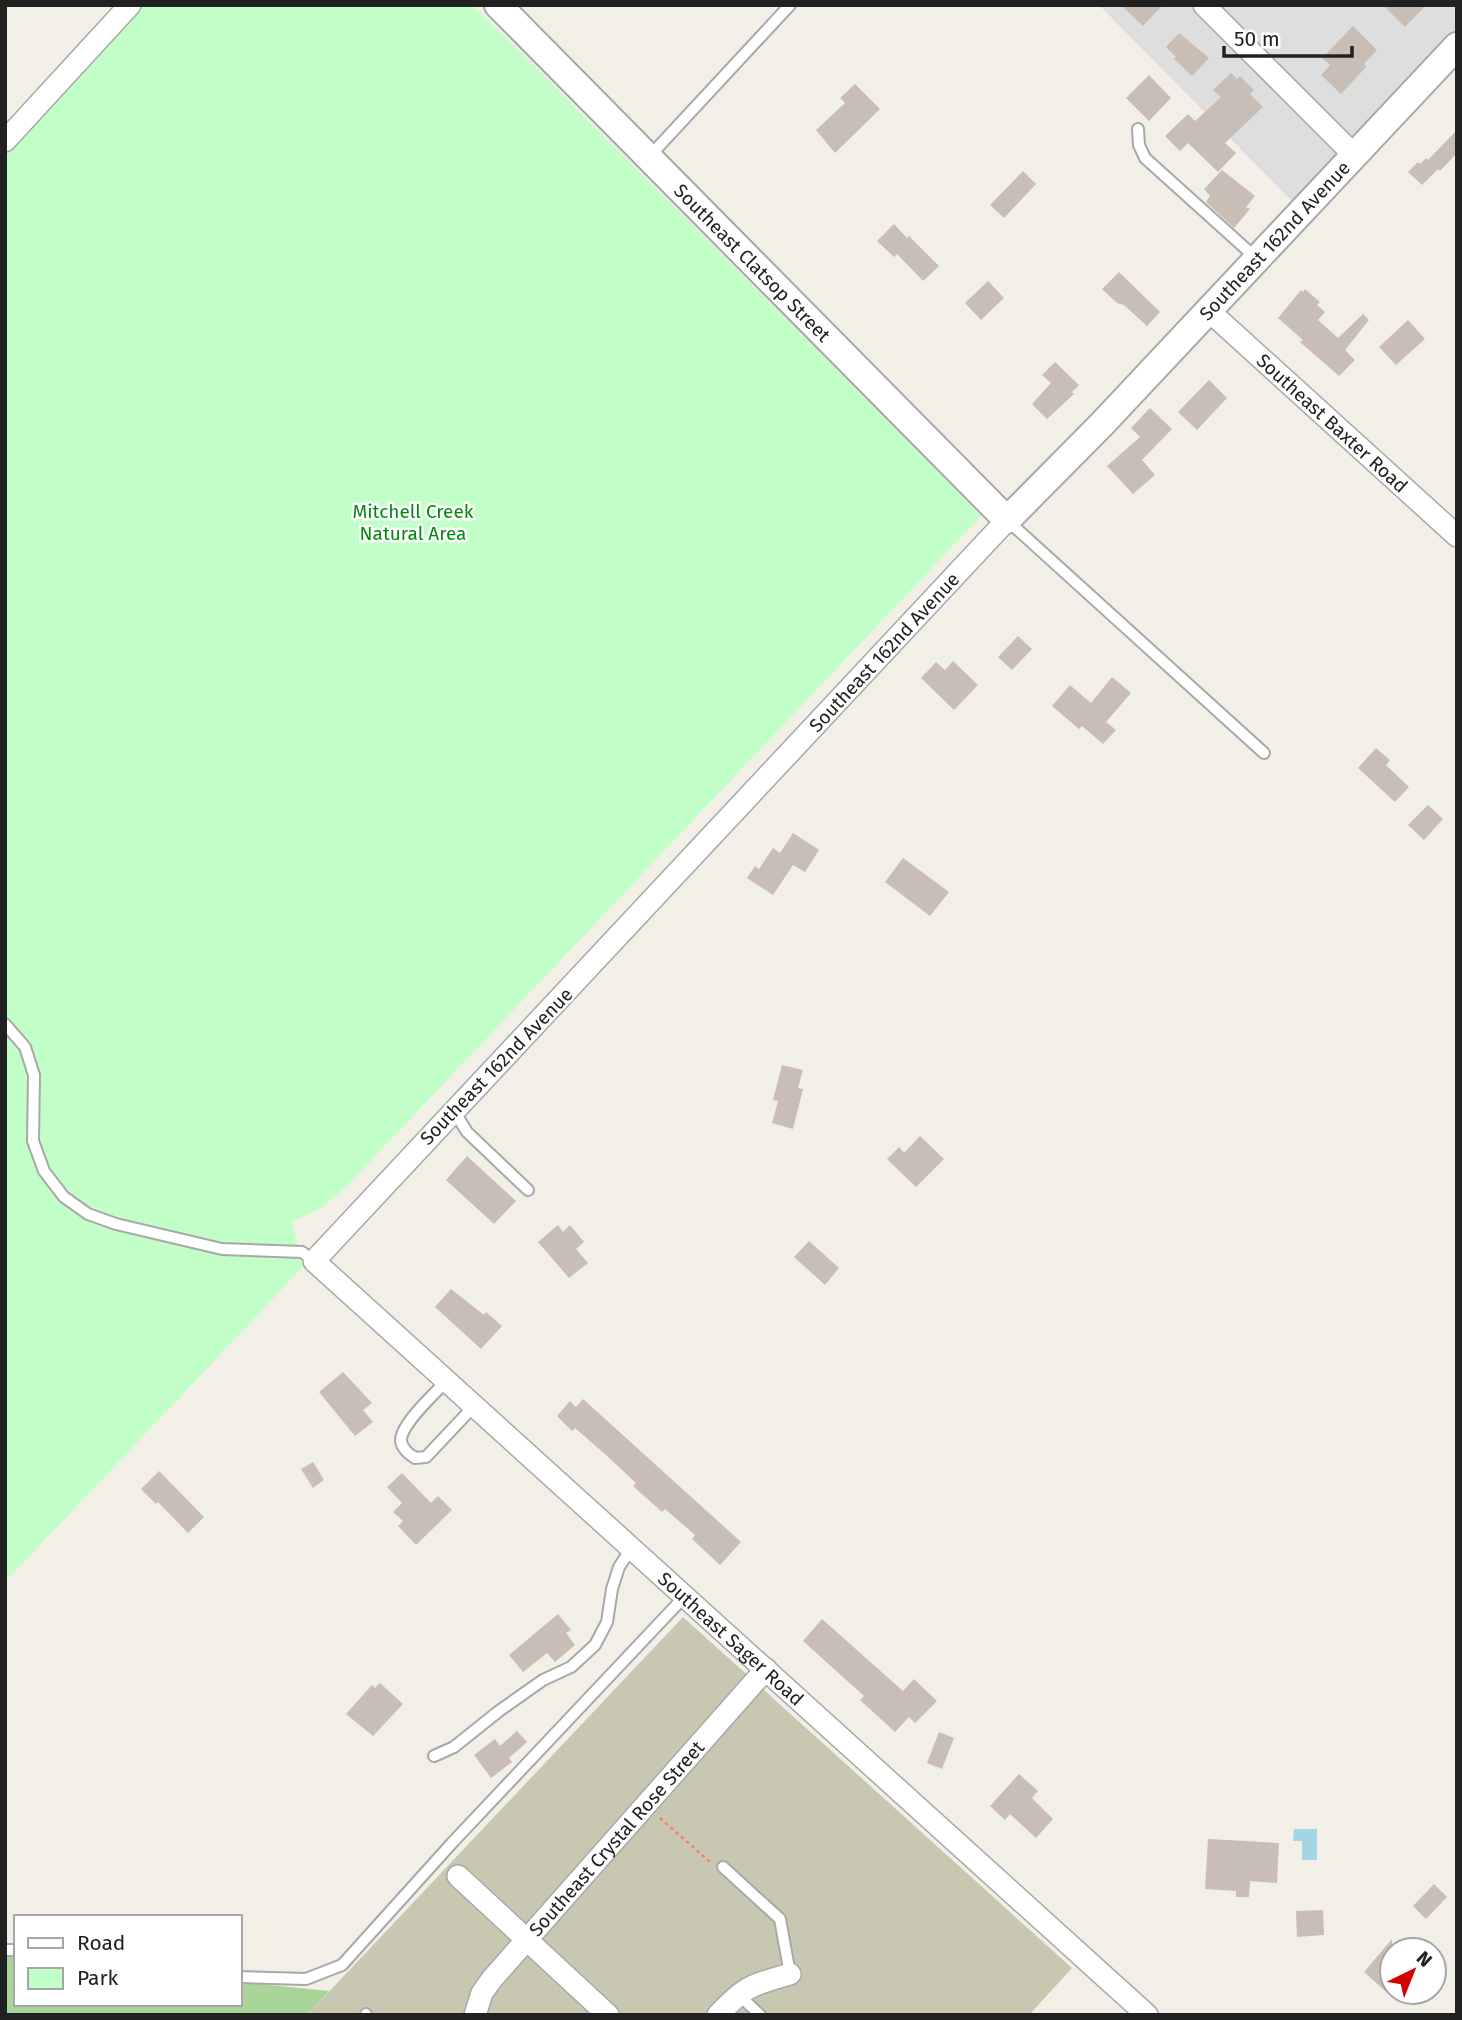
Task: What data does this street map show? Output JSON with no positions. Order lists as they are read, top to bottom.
{
  "streets": {
    "street": [
      "Southeast 162nd Avenue",
      "Southeast Clatsop Street",
      "Southeast Baxter Road",
      "Southeast Sager Road",
      "Southeast Crystal Rose Street"
    ]
  },
  "crossings": [
    ["Southeast 162nd Avenue", "Southeast Clatsop Street"],
    ["Southeast 162nd Avenue", "Southeast Baxter Road"],
    ["Southeast 162nd Avenue", "Southeast Sager Road"],
    ["Southeast Sager Road", "Southeast Crystal Rose Street"]
  ],
  "parks": ["Mitchell Creek Natural Area"],
  "legend": ["Road", "Park"],
  "scale_bar": "50 m",
  "north": "top right"
}
